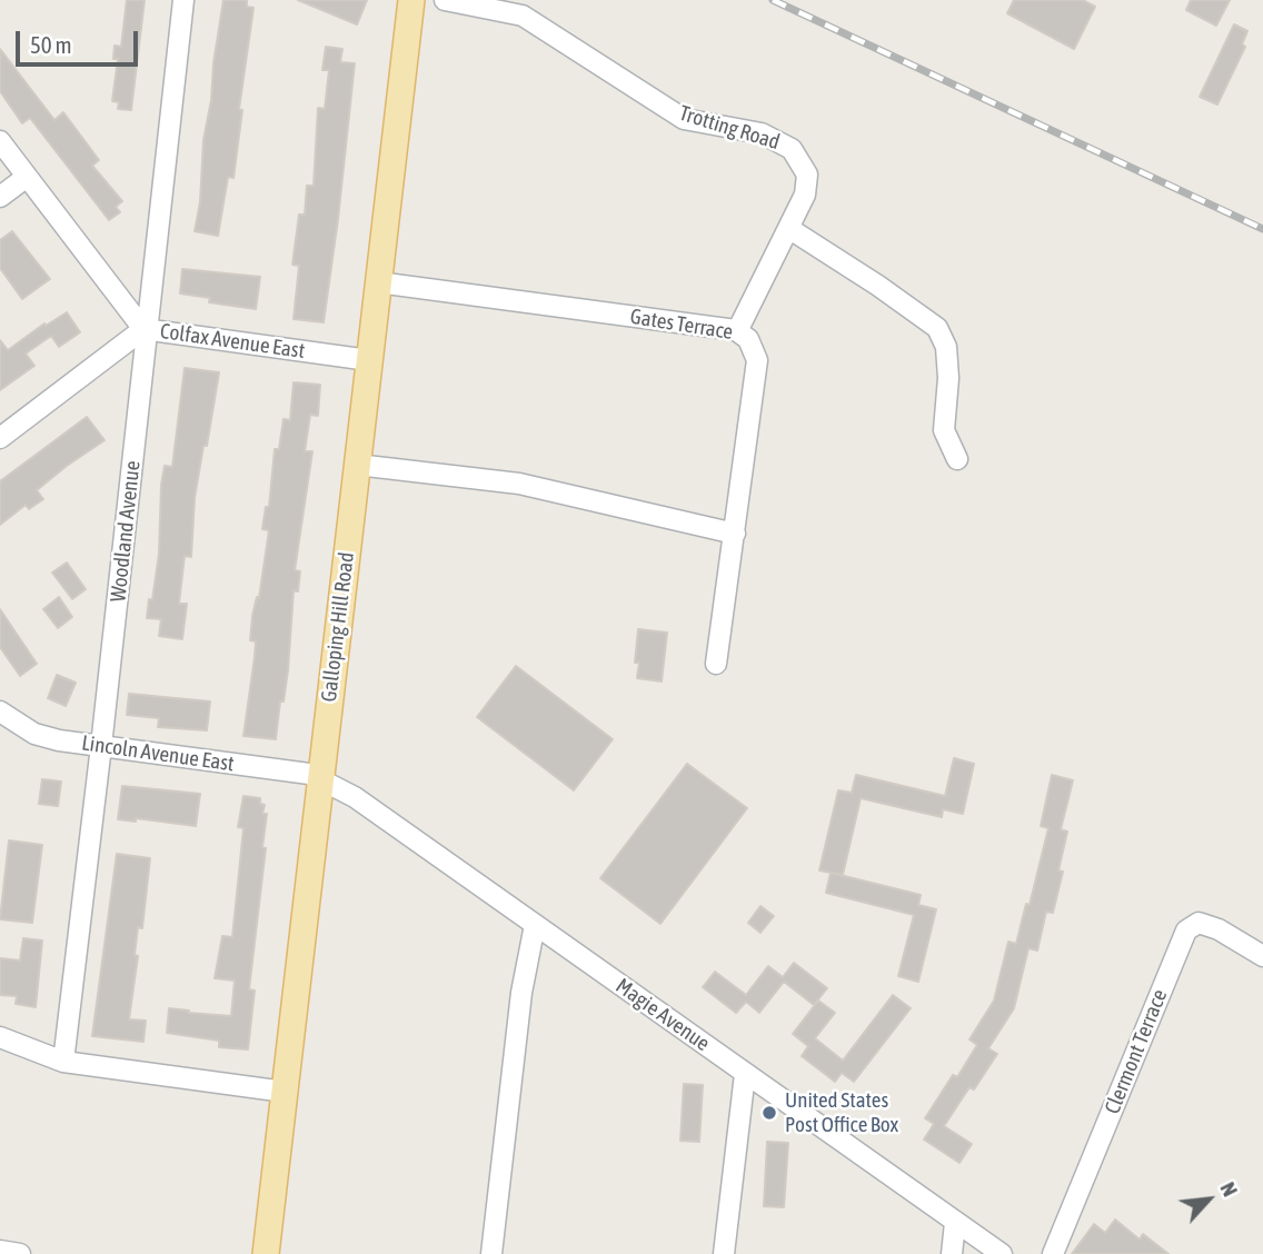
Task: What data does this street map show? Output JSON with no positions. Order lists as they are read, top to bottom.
{
  "streets": {
    "main road": ["Galloping Hill Road"],
    "street": [
      "Trotting Road",
      "Gates Terrace",
      "Colfax Avenue East",
      "Woodland Avenue",
      "Lincoln Avenue East",
      "Magie Avenue",
      "Clermont Terrace"
    ]
  },
  "crossings": [
    ["Trotting Road", "Gates Terrace"],
    ["Gates Terrace", "Galloping Hill Road"],
    ["Colfax Avenue East", "Woodland Avenue"],
    ["Colfax Avenue East", "Galloping Hill Road"],
    ["Woodland Avenue", "Lincoln Avenue East"],
    ["Galloping Hill Road", "Lincoln Avenue East"],
    ["Galloping Hill Road", "Magie Avenue"],
    ["Lincoln Avenue East", "Magie Avenue"]
  ],
  "places": ["United States Post Office Box"],
  "scale_bar": "50 m",
  "north": "top right"
}
